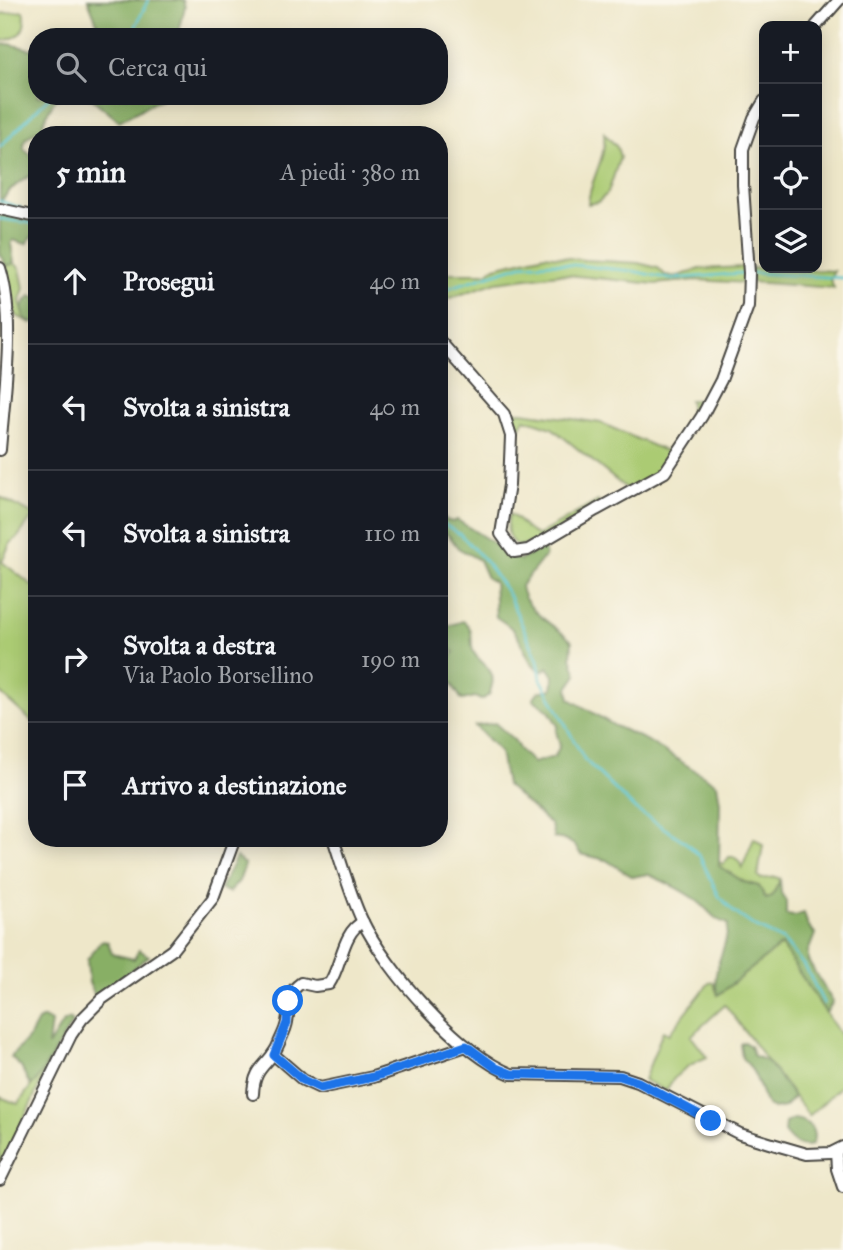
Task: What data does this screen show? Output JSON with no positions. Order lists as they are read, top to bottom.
{
  "page": {
    "map_buttons": ["+", "−"],
    "search": "Cerca qui",
    "heading": ["5 min", "A piedi · 380 m"],
    "list": [
      ["Prosegui", "40 m"],
      ["Svolta a sinistra", "40 m"],
      ["Svolta a sinistra", "110 m"],
      ["Svolta a destra", "Via Paolo Borsellino", "190 m"],
      "Arrivo a destinazione"
    ]
  }
}
